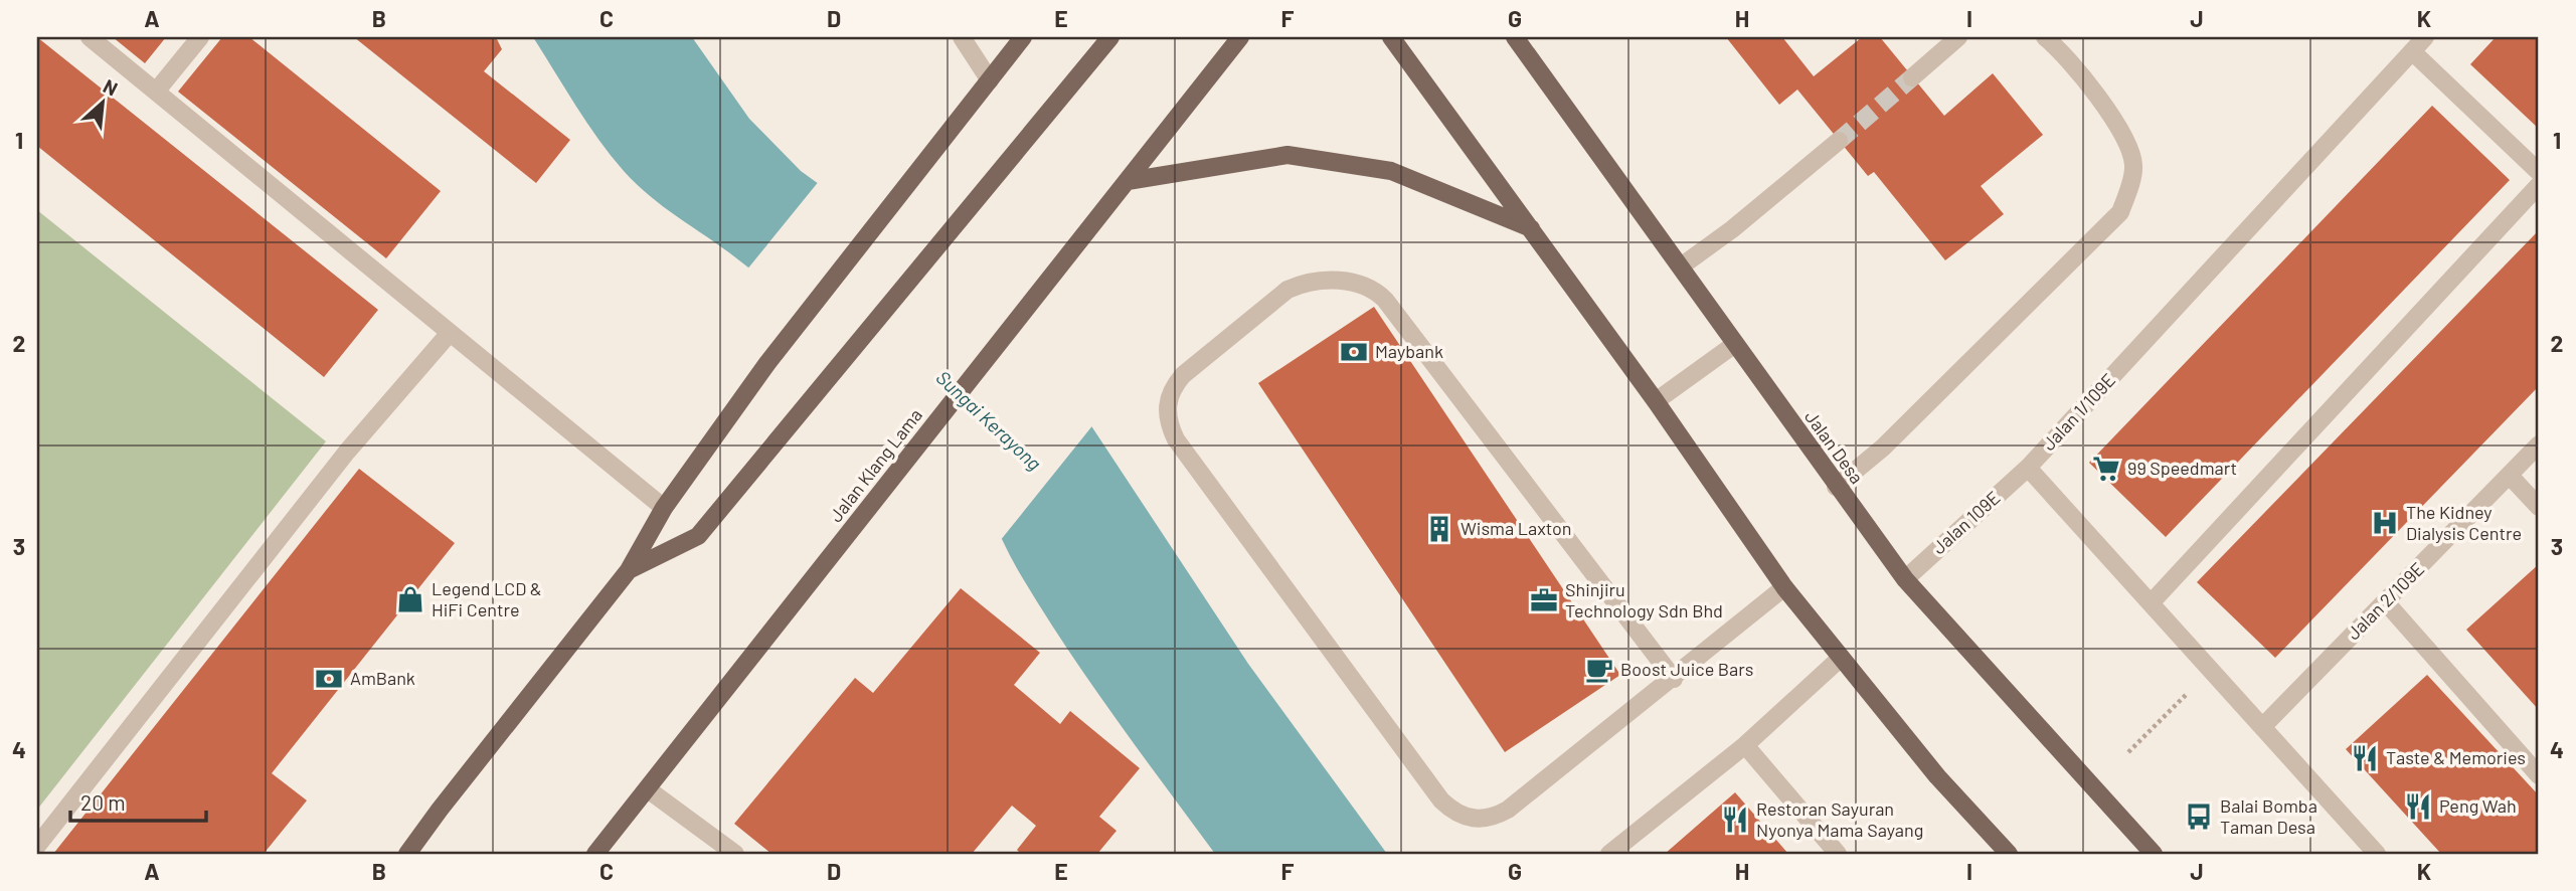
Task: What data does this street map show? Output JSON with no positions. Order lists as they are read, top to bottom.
{
  "streets": {
    "main road": ["Jalan Desa", "Jalan Klang Lama"],
    "street": ["Jalan 1/109E", "Jalan 109E", "Jalan 2/109E"]
  },
  "crossings": [
    ["Jalan 1/109E", "Jalan 109E"],
    ["Jalan Desa", "Jalan 109E"]
  ],
  "water": ["Sungai Kerayong"],
  "places": {
    "bank": ["Maybank", "AmBank"],
    "supermarket": ["99 Speedmart"],
    "hospital": ["The Kidney Dialysis Centre"],
    "building": ["Wisma Laxton"],
    "shop": ["Legend LCD & HiFi Centre"],
    "office": ["Shinjiru Technology Sdn Bhd"],
    "cafe": ["Boost Juice Bars"],
    "restaurant": ["Taste & Memories", "Peng Wah", "Restoran Sayuran Nyonya Mama Sayang"],
    "bus stop": ["Balai Bomba Taman Desa"]
  },
  "scale_bar": "20 m",
  "north": "top right",
  "grid": {
    "columns": [
      "A",
      "B",
      "C",
      "D",
      "E",
      "F",
      "G",
      "H",
      "I",
      "J",
      "K"
    ],
    "rows": [
      "1",
      "2",
      "3",
      "4"
    ]
  }
}
